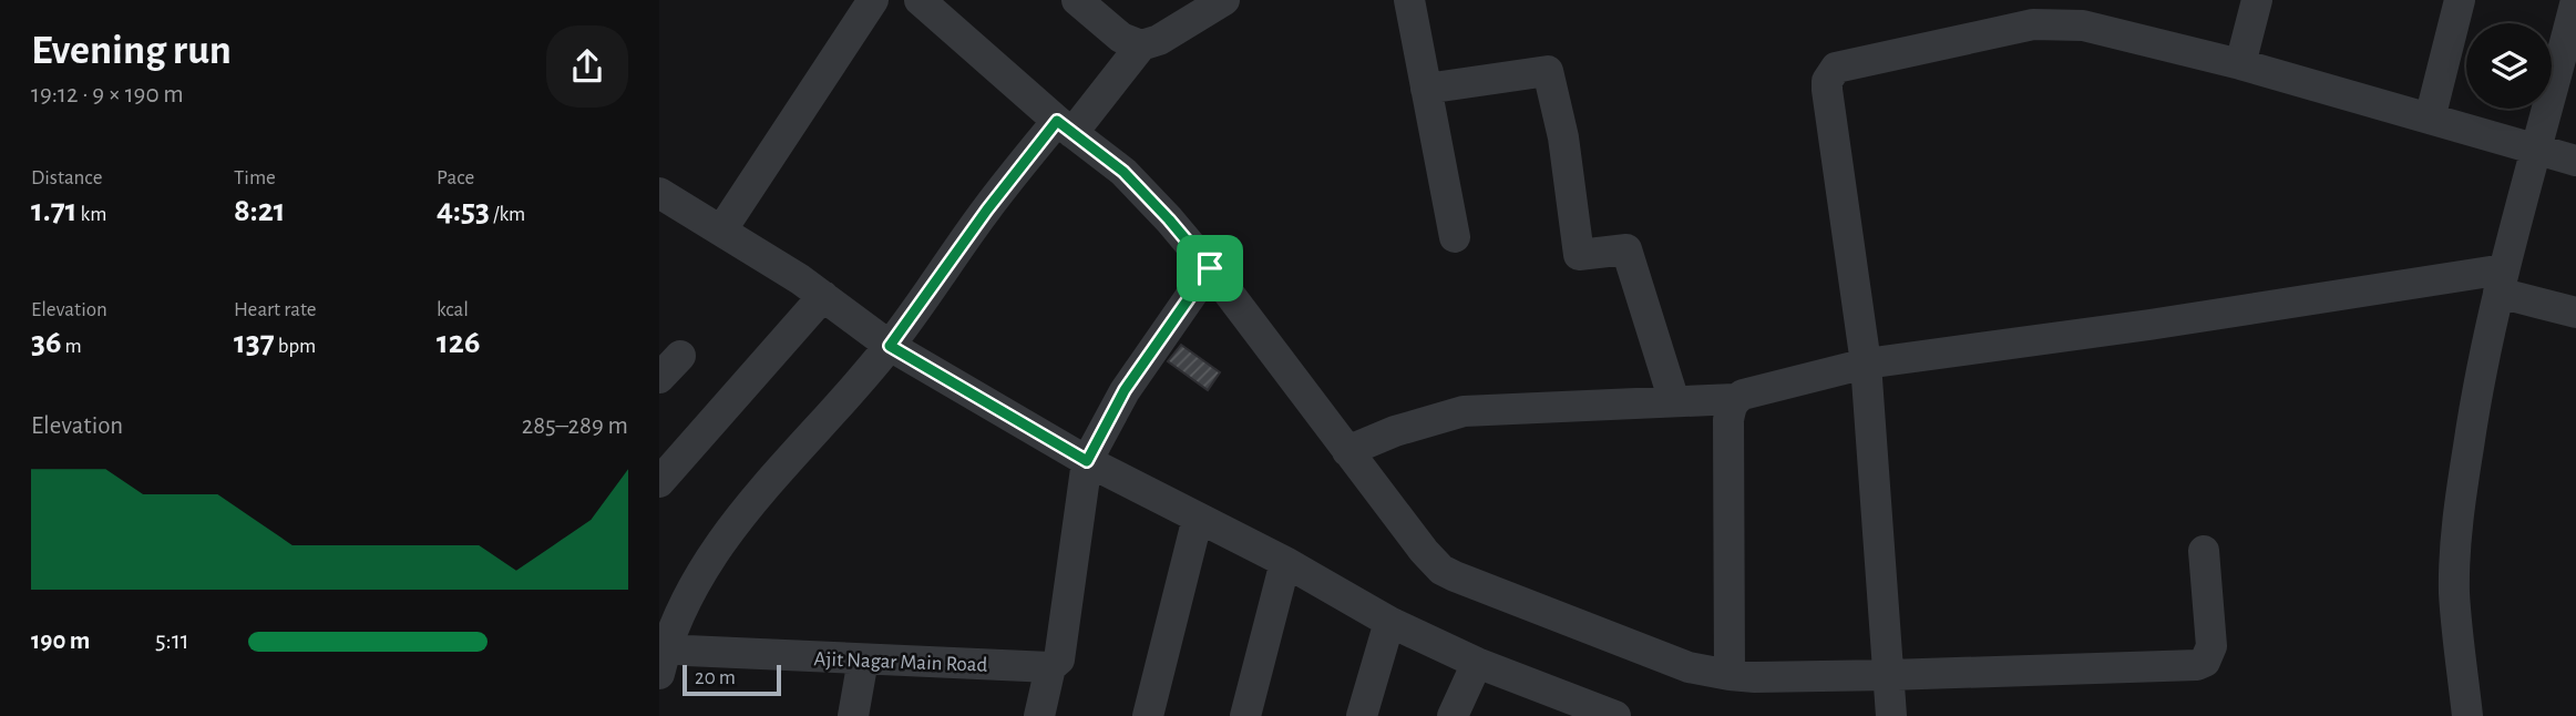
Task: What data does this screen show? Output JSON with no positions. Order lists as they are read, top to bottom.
{
  "streets": {
    "street": ["Ajit Nagar Main Road"]
  },
  "scale_bar": "20 m",
  "page": {
    "heading": ["Evening run", "19:12 · 9 × 190 m"],
    "stats": [
      ["Distance", "1.71 km"],
      ["Time", "8:21"],
      ["Pace", "4:53 /km"],
      ["Elevation", "36 m"],
      ["Heart rate", "137 bpm"],
      ["kcal", "126"]
    ],
    "chart": ["Elevation", "285–289 m"],
    "list": [
      {
        "name": "190 m",
        "note": "5:11"
      }
    ],
    "scale": "20 m"
  }
}
